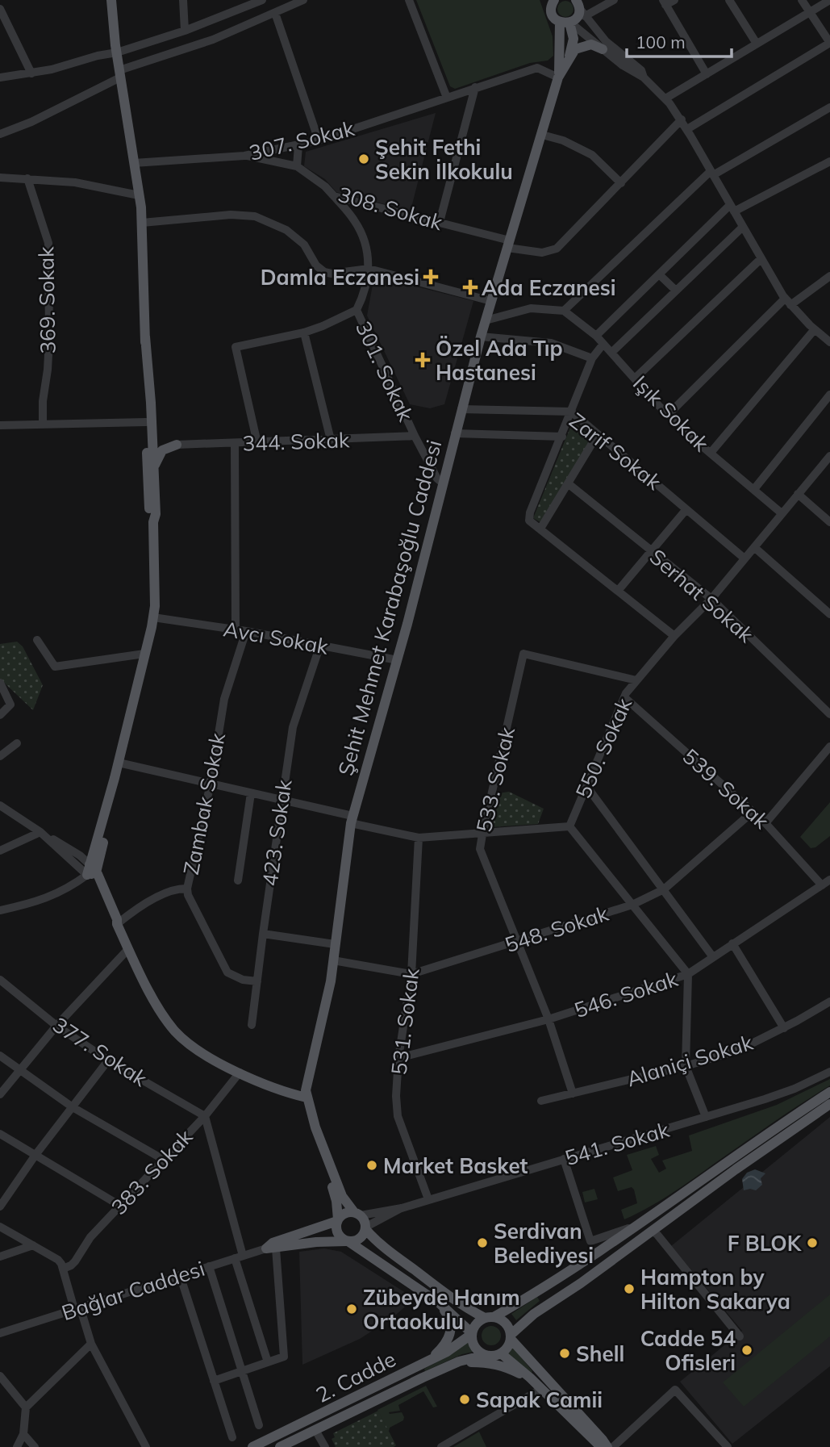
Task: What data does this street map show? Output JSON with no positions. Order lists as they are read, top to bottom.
{
  "streets": {
    "main road": ["Şehit Mehmet Karabaşoğlu Caddesi", "2. Cadde"],
    "street": [
      "307. Sokak",
      "308. Sokak",
      "369. Sokak",
      "301. Sokak",
      "Işık Sokak",
      "344. Sokak",
      "Zarif Sokak",
      "Serhat Sokak",
      "Avcı Sokak",
      "550. Sokak",
      "533. Sokak",
      "539. Sokak",
      "Zambak Sokak",
      "423. Sokak",
      "548. Sokak",
      "546. Sokak",
      "531. Sokak",
      "377. Sokak",
      "Alaniçi Sokak",
      "541. Sokak",
      "383. Sokak",
      "Bağlar Caddesi"
    ]
  },
  "crossings": [
    ["307. Sokak", "308. Sokak"],
    ["307. Sokak", "Şehit Mehmet Karabaşoğlu Caddesi"],
    ["308. Sokak", "301. Sokak"],
    ["308. Sokak", "Şehit Mehmet Karabaşoğlu Caddesi"],
    ["301. Sokak", "344. Sokak"],
    ["301. Sokak", "Şehit Mehmet Karabaşoğlu Caddesi"],
    ["Işık Sokak", "550. Sokak"],
    ["Zarif Sokak", "Şehit Mehmet Karabaşoğlu Caddesi"],
    ["Zarif Sokak", "550. Sokak"],
    ["Serhat Sokak", "550. Sokak"],
    ["Şehit Mehmet Karabaşoğlu Caddesi", "Avcı Sokak"],
    ["Şehit Mehmet Karabaşoğlu Caddesi", "550. Sokak"],
    ["Şehit Mehmet Karabaşoğlu Caddesi", "548. Sokak"],
    ["Avcı Sokak", "Zambak Sokak"],
    ["Avcı Sokak", "423. Sokak"],
    ["550. Sokak", "533. Sokak"],
    ["550. Sokak", "539. Sokak"],
    ["550. Sokak", "Zambak Sokak"],
    ["550. Sokak", "423. Sokak"],
    ["550. Sokak", "531. Sokak"],
    ["533. Sokak", "548. Sokak"],
    ["533. Sokak", "546. Sokak"],
    ["533. Sokak", "Alaniçi Sokak"],
    ["539. Sokak", "548. Sokak"],
    ["539. Sokak", "546. Sokak"],
    ["Zambak Sokak", "423. Sokak"],
    ["548. Sokak", "531. Sokak"],
    ["546. Sokak", "531. Sokak"],
    ["531. Sokak", "541. Sokak"],
    ["377. Sokak", "383. Sokak"]
  ],
  "places": {
    "other": [
      "Şehit Fethi Sekin İlkokulu",
      "Market Basket",
      "Serdivan Belediyesi",
      "F BLOK",
      "Hampton by Hilton Sakarya",
      "Zübeyde Hanım Ortaokulu",
      "Cadde 54 Ofisleri",
      "Shell",
      "Sapak Camii"
    ],
    "health": ["Damla Eczanesi", "Ada Eczanesi", "Özel Ada Tıp Hastanesi"]
  },
  "scale_bar": "100 m"
}
